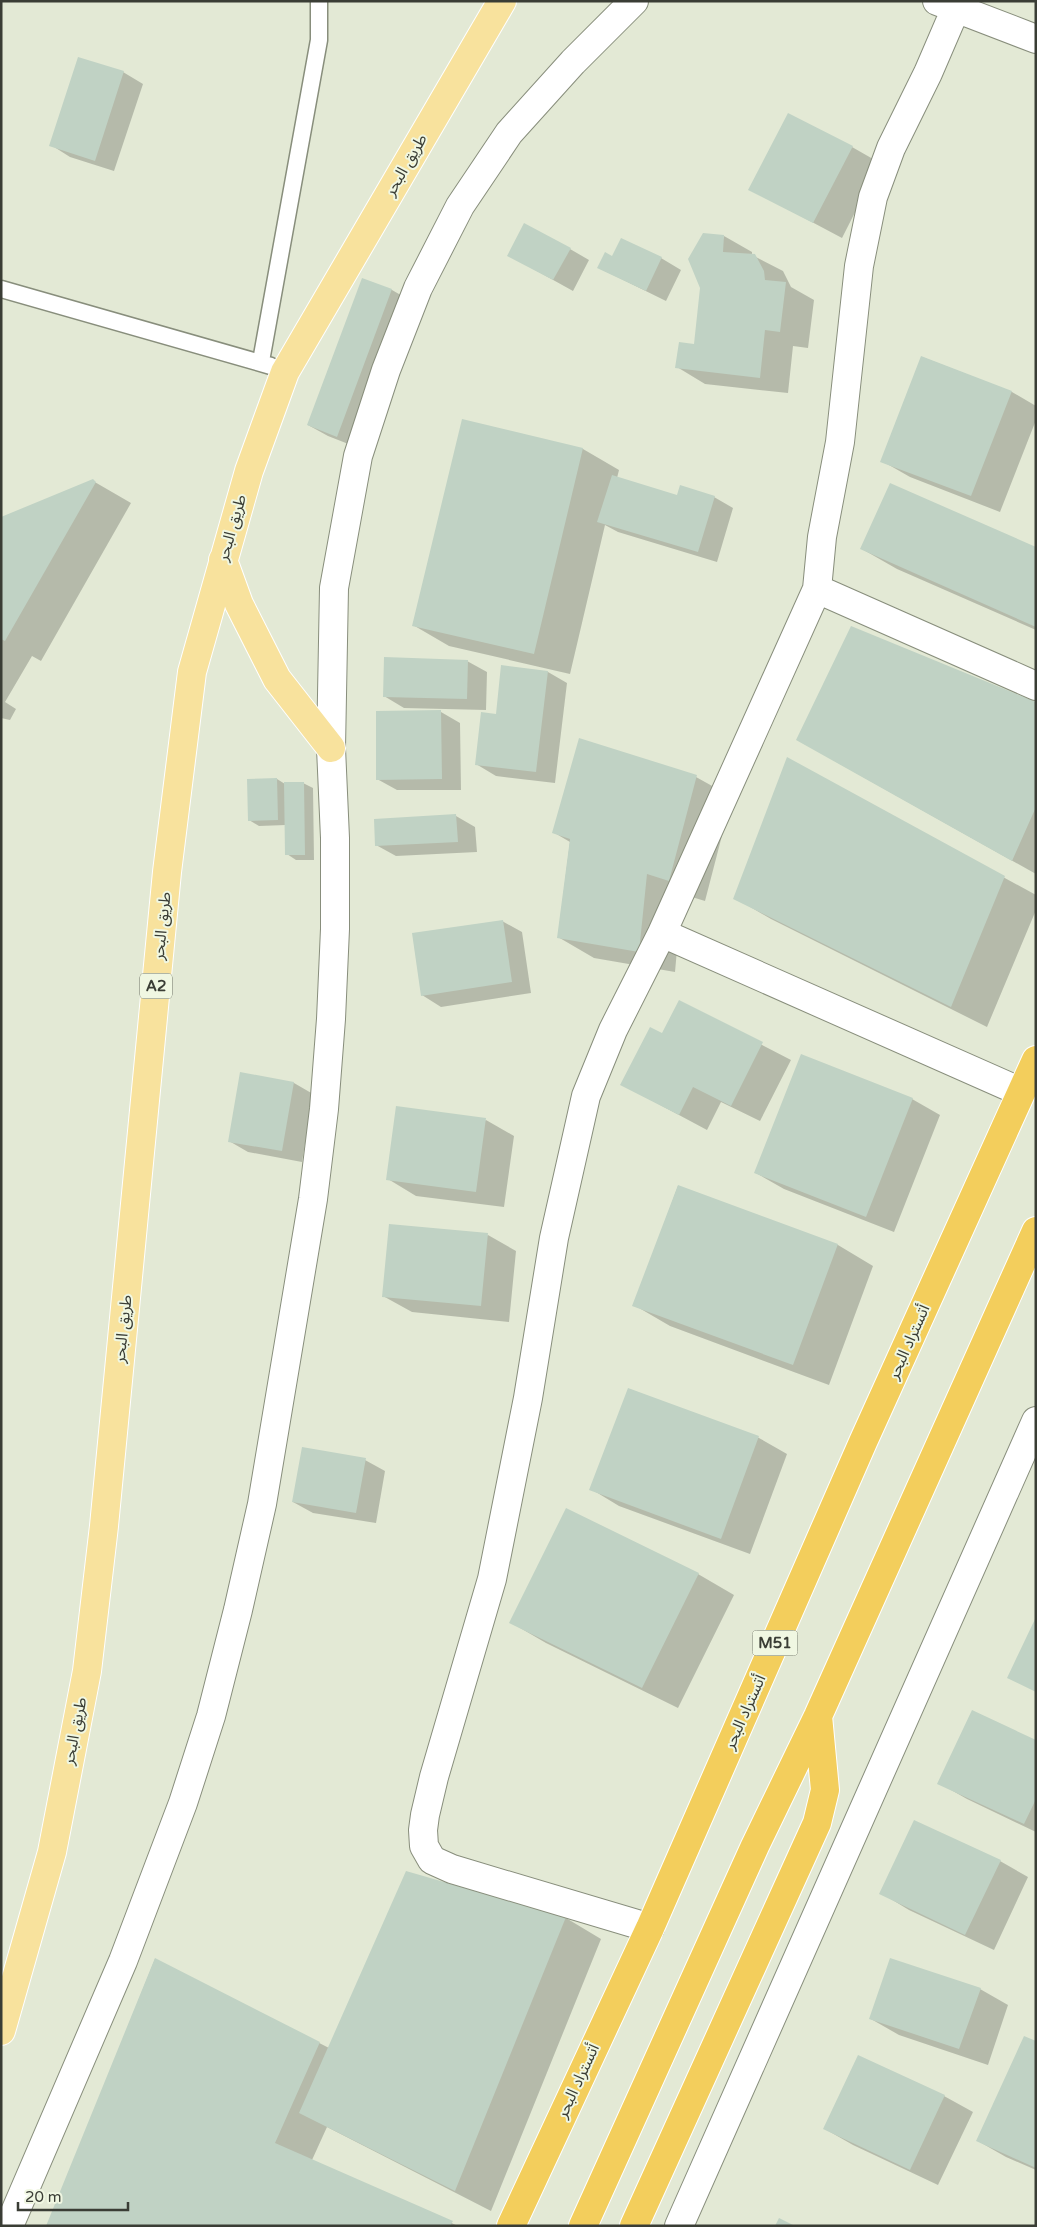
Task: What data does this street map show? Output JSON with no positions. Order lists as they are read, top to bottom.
{
  "streets": {
    "highway": ["أتستراد البحر", "M51"],
    "main road": ["طريق البحر", "A2"]
  },
  "scale_bar": "20 m"
}
